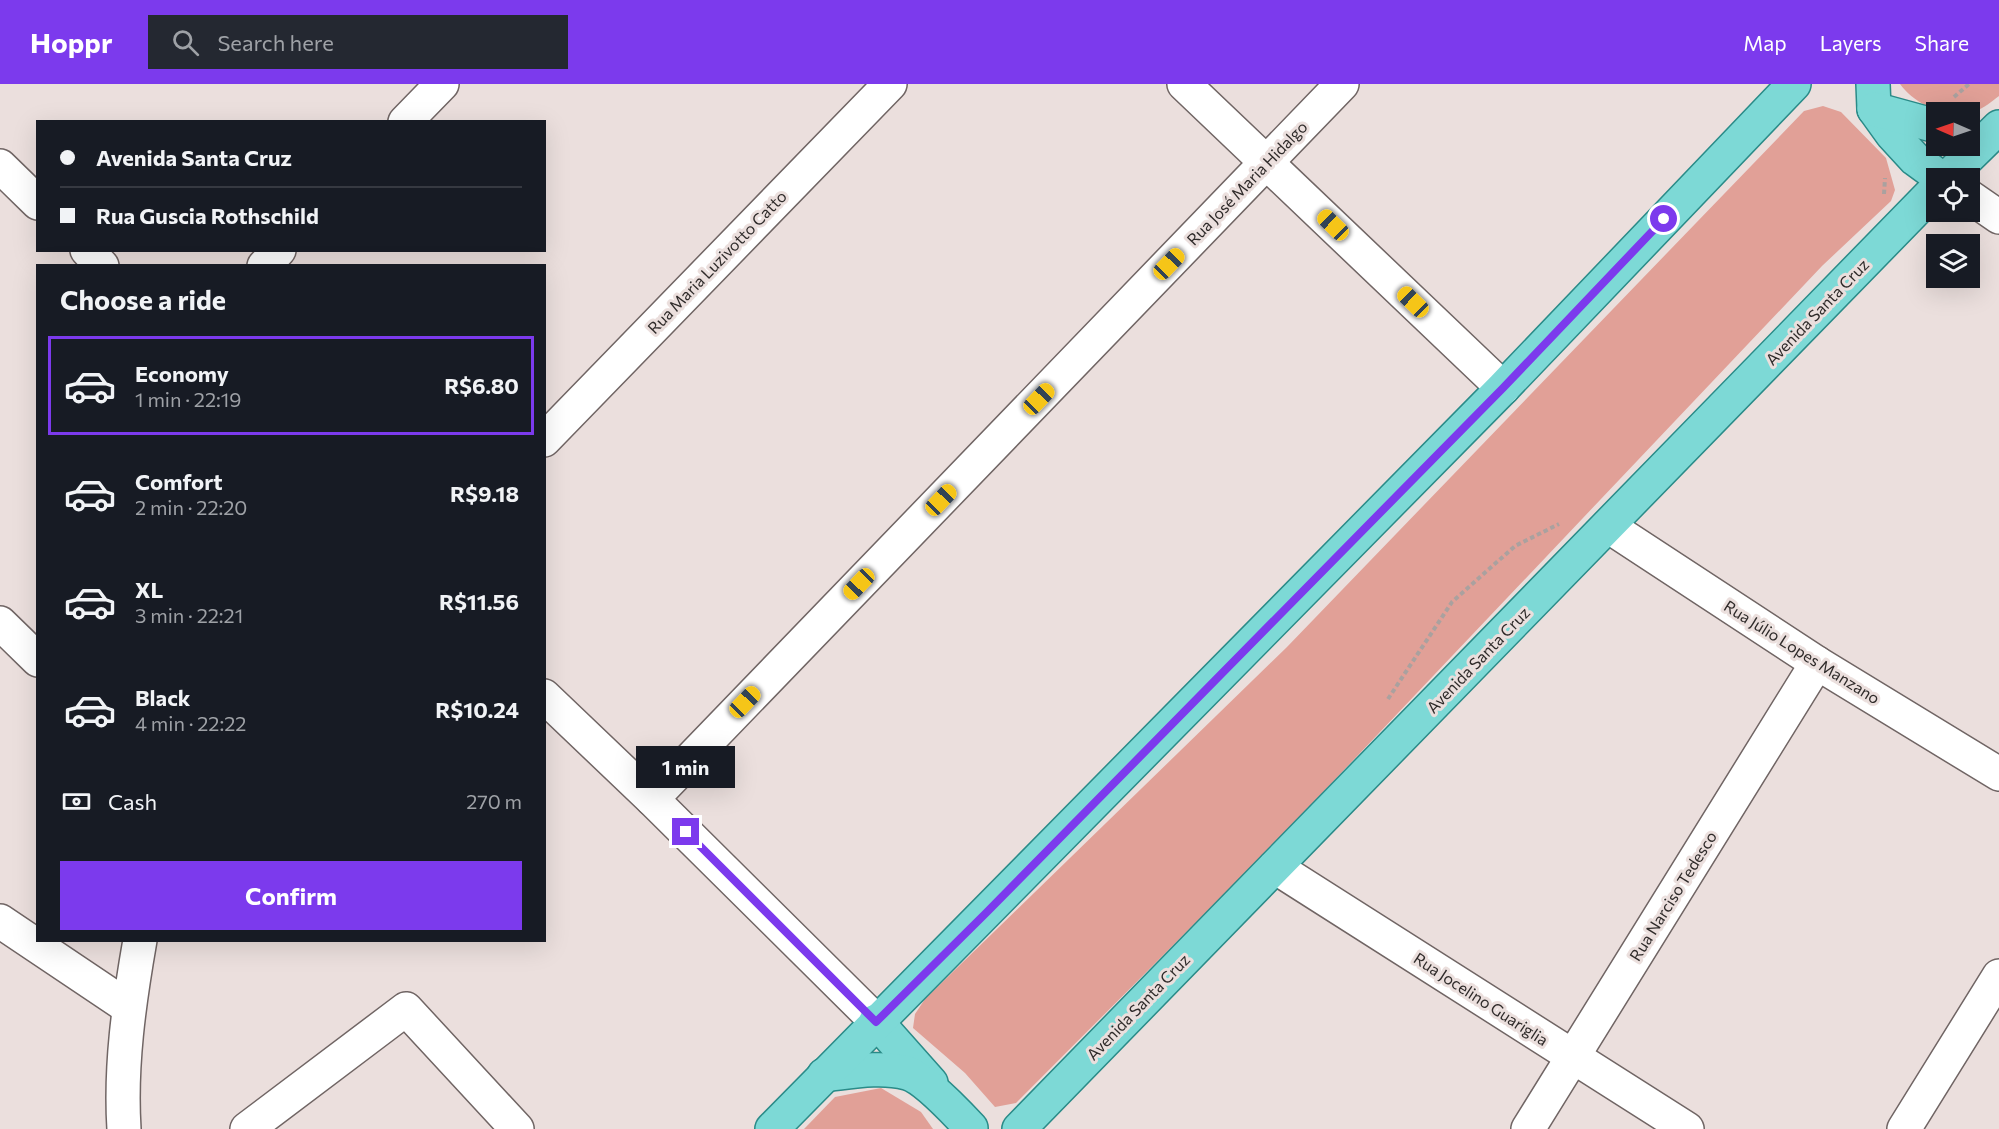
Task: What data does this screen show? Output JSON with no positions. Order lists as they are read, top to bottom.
{
  "streets": {
    "main road": ["Avenida Santa Cruz"],
    "street": [
      "Rua José Maria Hidalgo",
      "Rua Maria Luzivotto Catto",
      "Rua Júlio Lopes Manzano",
      "Rua Narciso Tedesco",
      "Rua Jocelino Guariglia"
    ]
  },
  "crossings": [
    ["Avenida Santa Cruz", "Rua Júlio Lopes Manzano"],
    ["Avenida Santa Cruz", "Rua Jocelino Guariglia"],
    ["Rua Júlio Lopes Manzano", "Rua Narciso Tedesco"],
    ["Rua Narciso Tedesco", "Rua Jocelino Guariglia"]
  ],
  "north": "left",
  "page": {
    "header": "Hoppr",
    "search": "Search here",
    "nav": ["Map", "Layers", "Share"],
    "banner": ["Avenida Santa Cruz", "Rua Guscia Rothschild"],
    "heading": "Choose a ride",
    "list": [
      {
        "name": "Economy",
        "note": "1 min · 22:19",
        "value": "R$6.80"
      },
      {
        "name": "Comfort",
        "note": "2 min · 22:20",
        "value": "R$9.18"
      },
      {
        "name": "XL",
        "note": "3 min · 22:21",
        "value": "R$11.56"
      },
      {
        "name": "Black",
        "note": "4 min · 22:22",
        "value": "R$10.24"
      }
    ],
    "bubble": "1 min",
    "pay": ["Cash", "270 m"],
    "buttons": "Confirm"
  }
}
